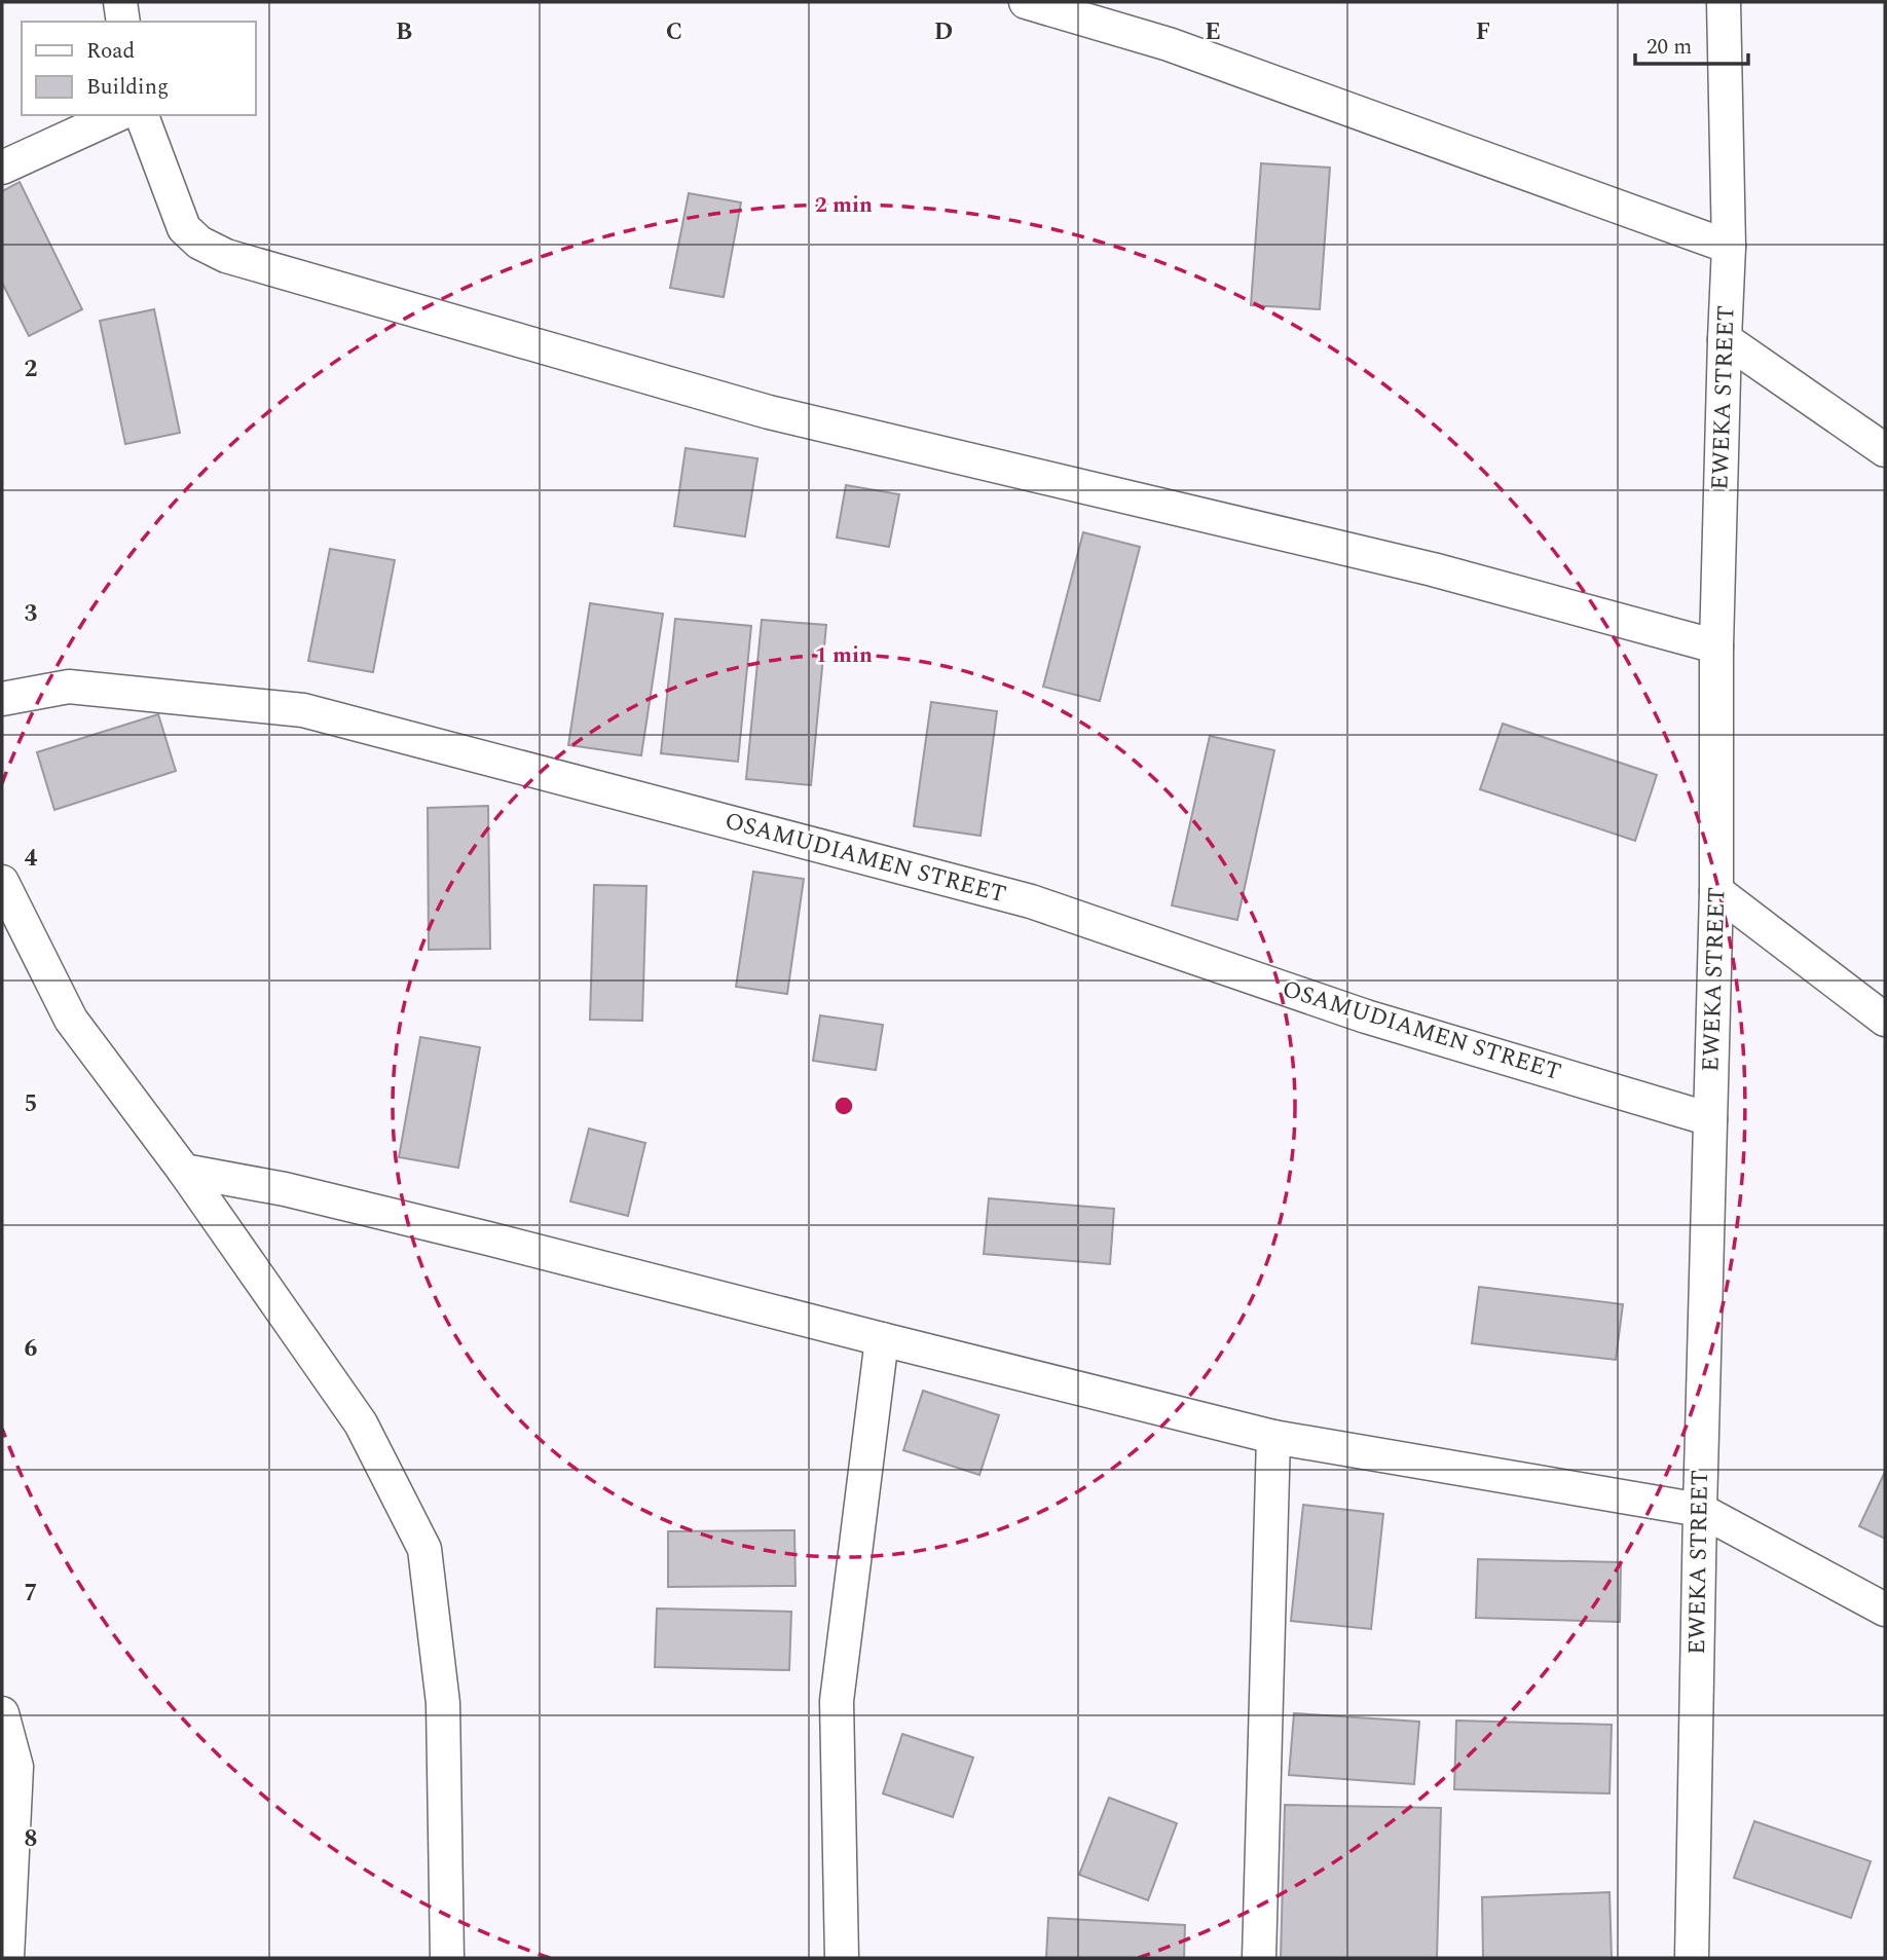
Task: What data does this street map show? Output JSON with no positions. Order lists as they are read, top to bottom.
{
  "streets": {
    "street": ["EWEKA STREET", "OSAMUDIAMEN STREET"]
  },
  "crossings": [
    ["EWEKA STREET", "OSAMUDIAMEN STREET"]
  ],
  "legend": ["Road", "Building"],
  "scale_bar": "20 m",
  "grid": {
    "columns": [
      "B",
      "C",
      "D",
      "E",
      "F"
    ],
    "rows": [
      "2",
      "3",
      "4",
      "5",
      "6",
      "7",
      "8"
    ]
  },
  "rings": ["2 min", "1 min"]
}
